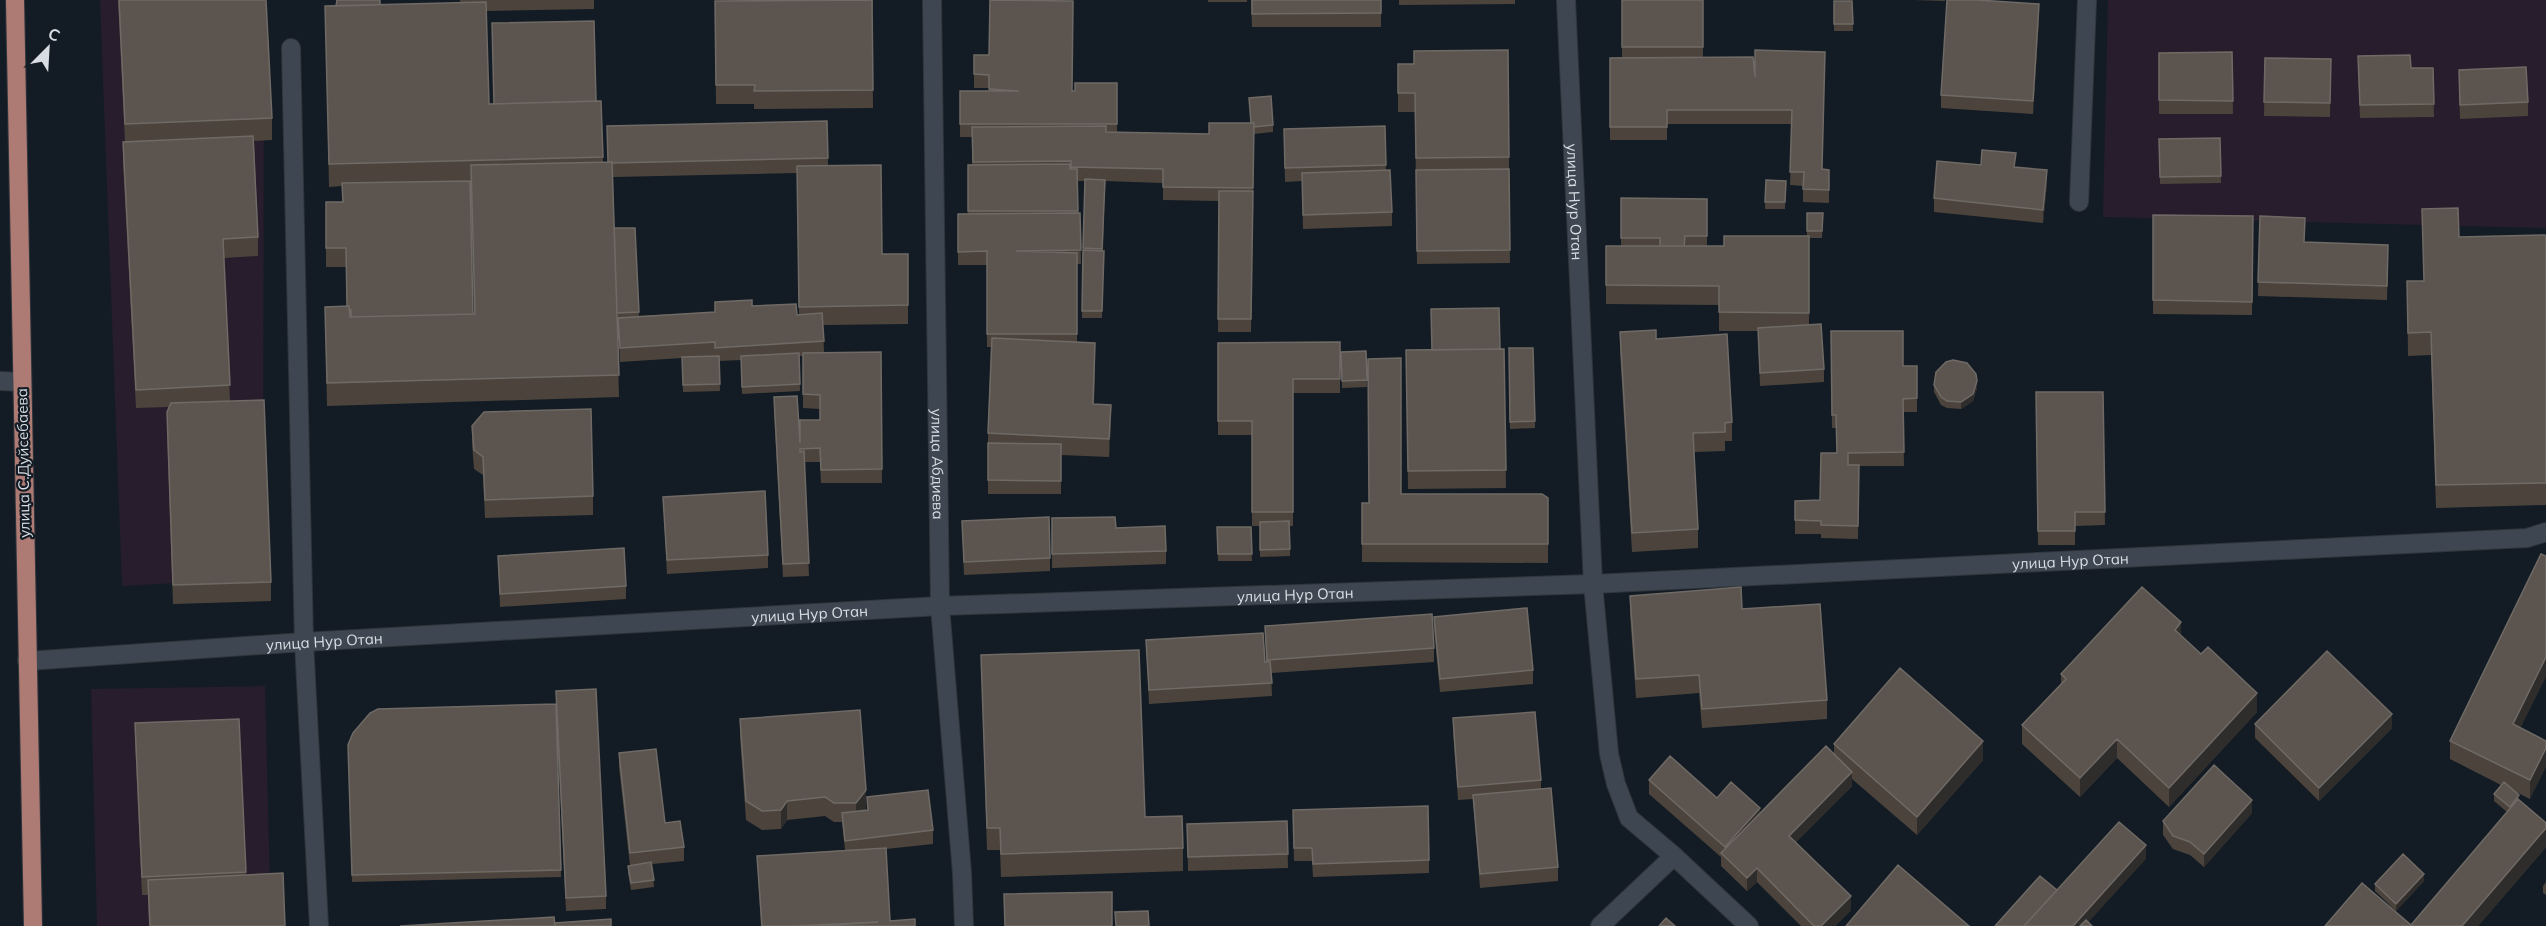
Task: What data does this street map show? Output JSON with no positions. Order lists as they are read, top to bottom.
{
  "streets": {
    "main road": ["улица С.Дуйсебаева"],
    "street": ["улица Нур Отан", "улица Абдиева"]
  },
  "crossings": [
    ["улица Нур Отан", "улица С.Дуйсебаева"],
    ["улица Нур Отан", "улица Абдиева"]
  ],
  "north": "top right"
}
